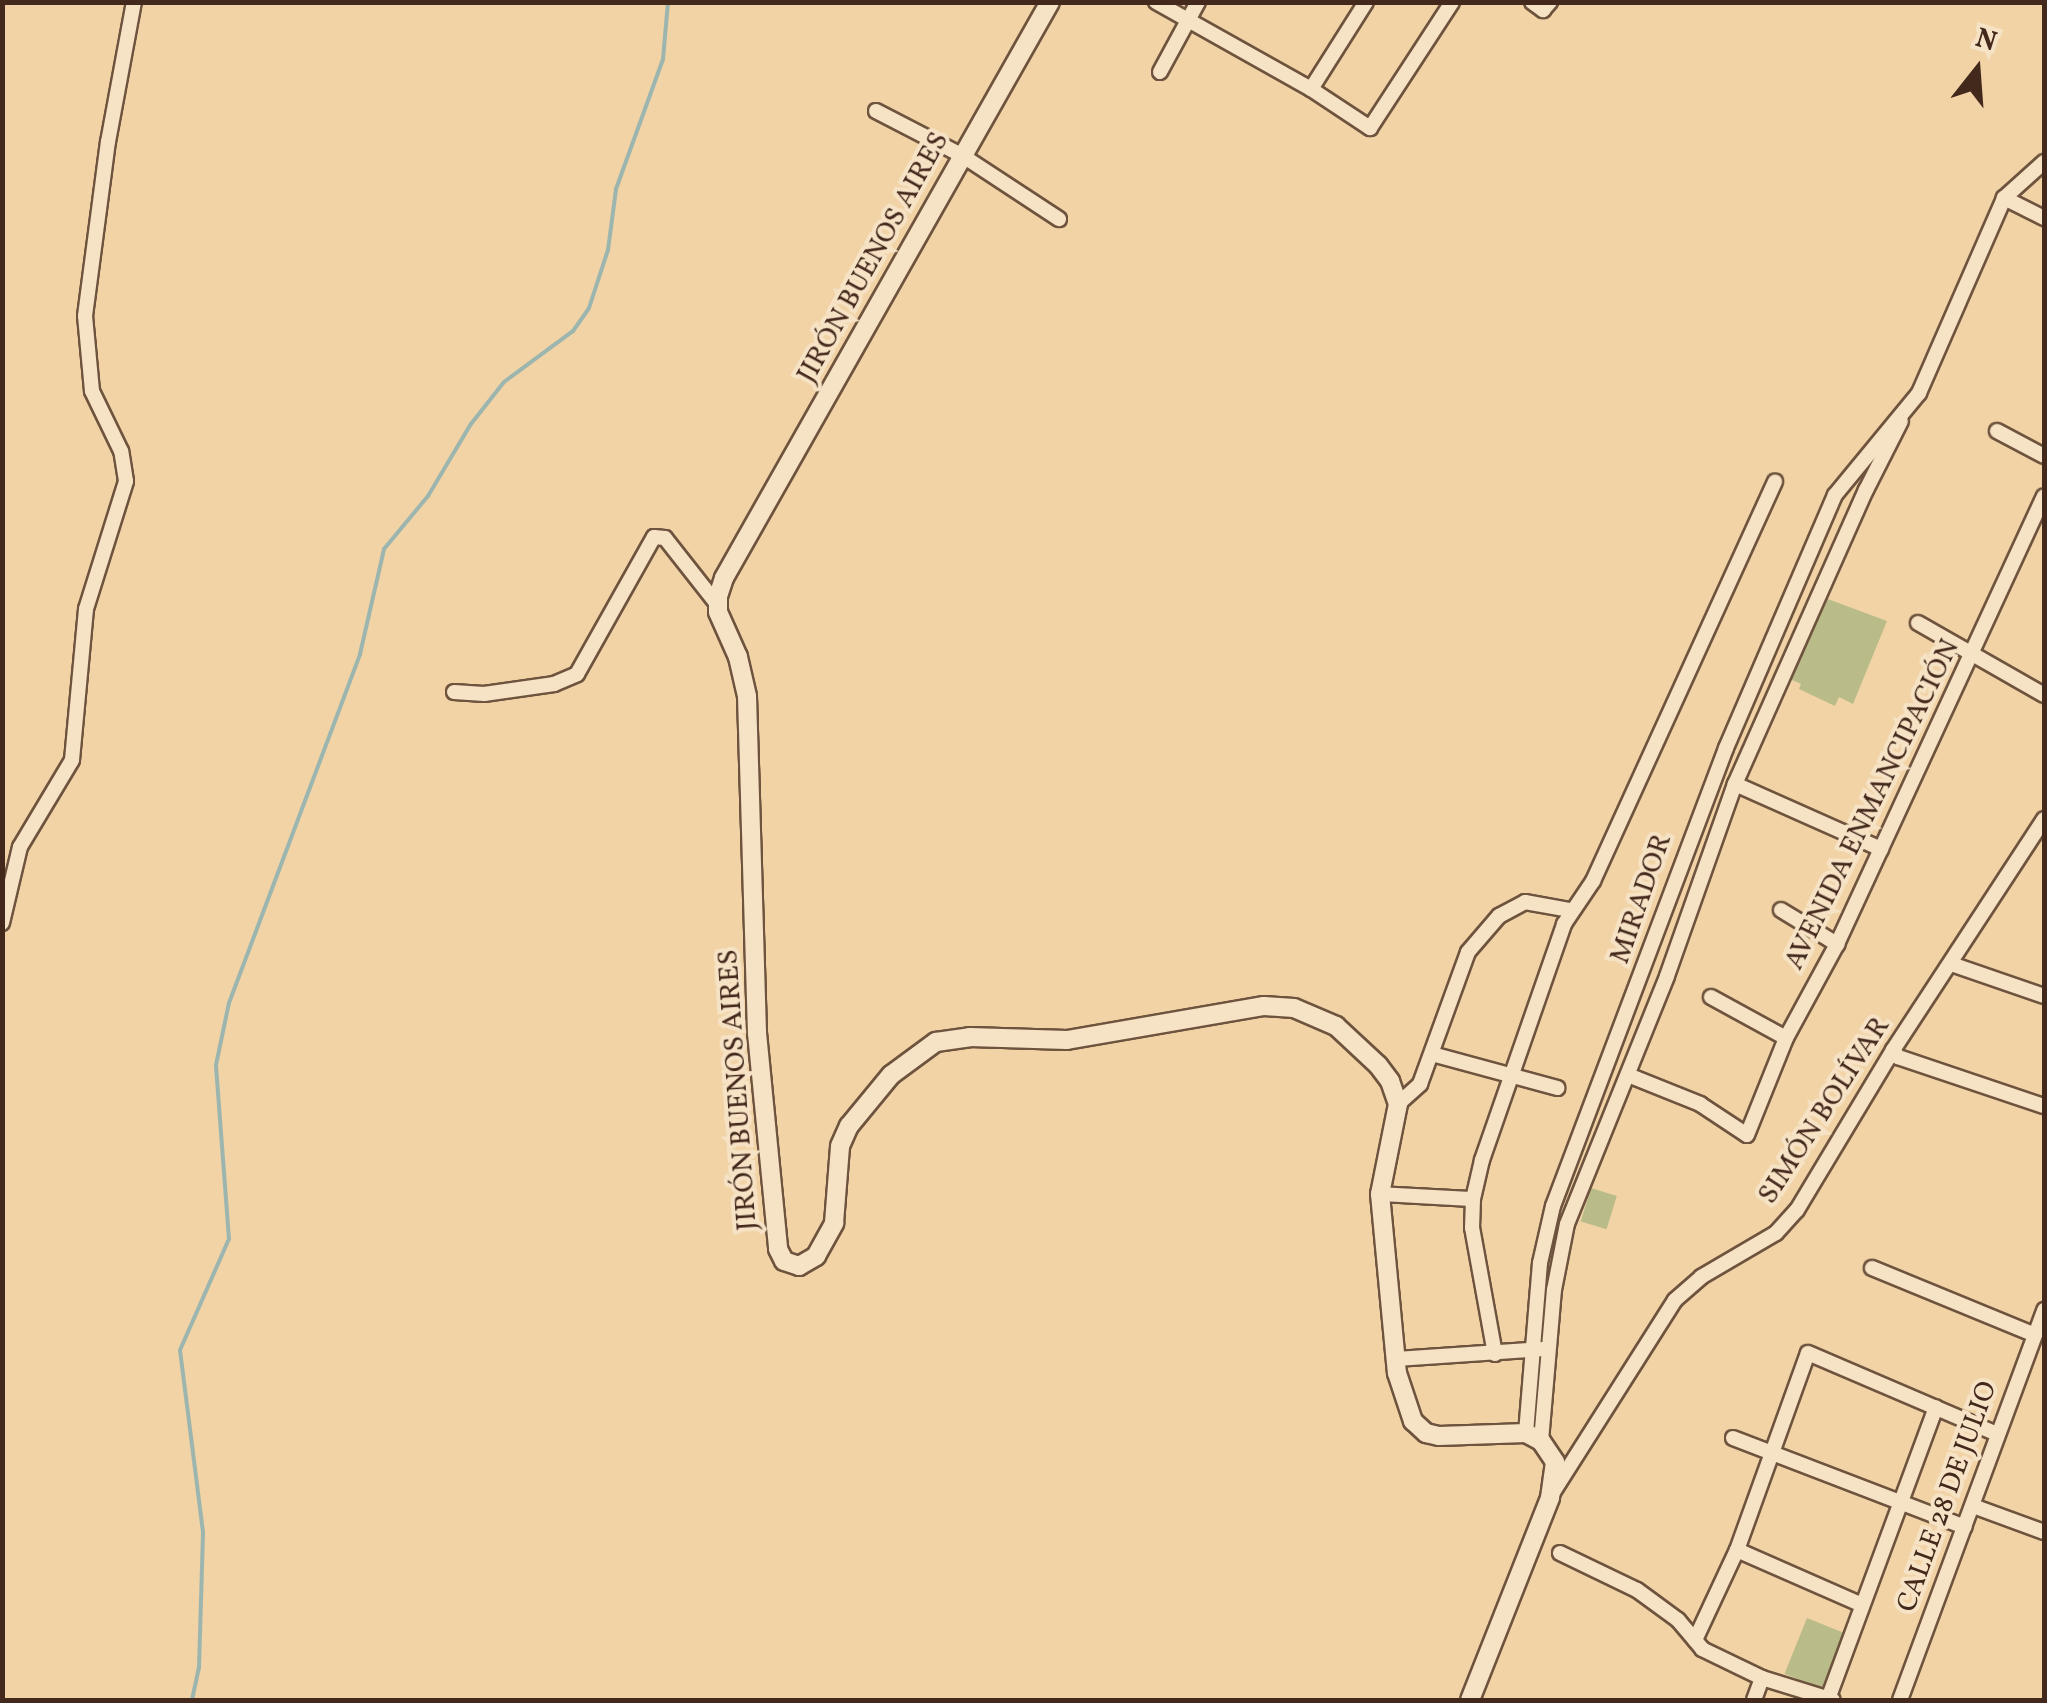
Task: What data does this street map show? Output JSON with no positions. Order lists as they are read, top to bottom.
{
  "streets": {
    "street": [
      "JIRÓN BUENOS AIRES",
      "AVENIDA ENMANCIPACIÓN",
      "MIRADOR",
      "SIMÓN BOLÍVAR",
      "CALLE 28 DE JULIO"
    ]
  },
  "crossings": [
    ["AVENIDA ENMANCIPACIÓN", "MIRADOR"]
  ],
  "north": "top"
}
